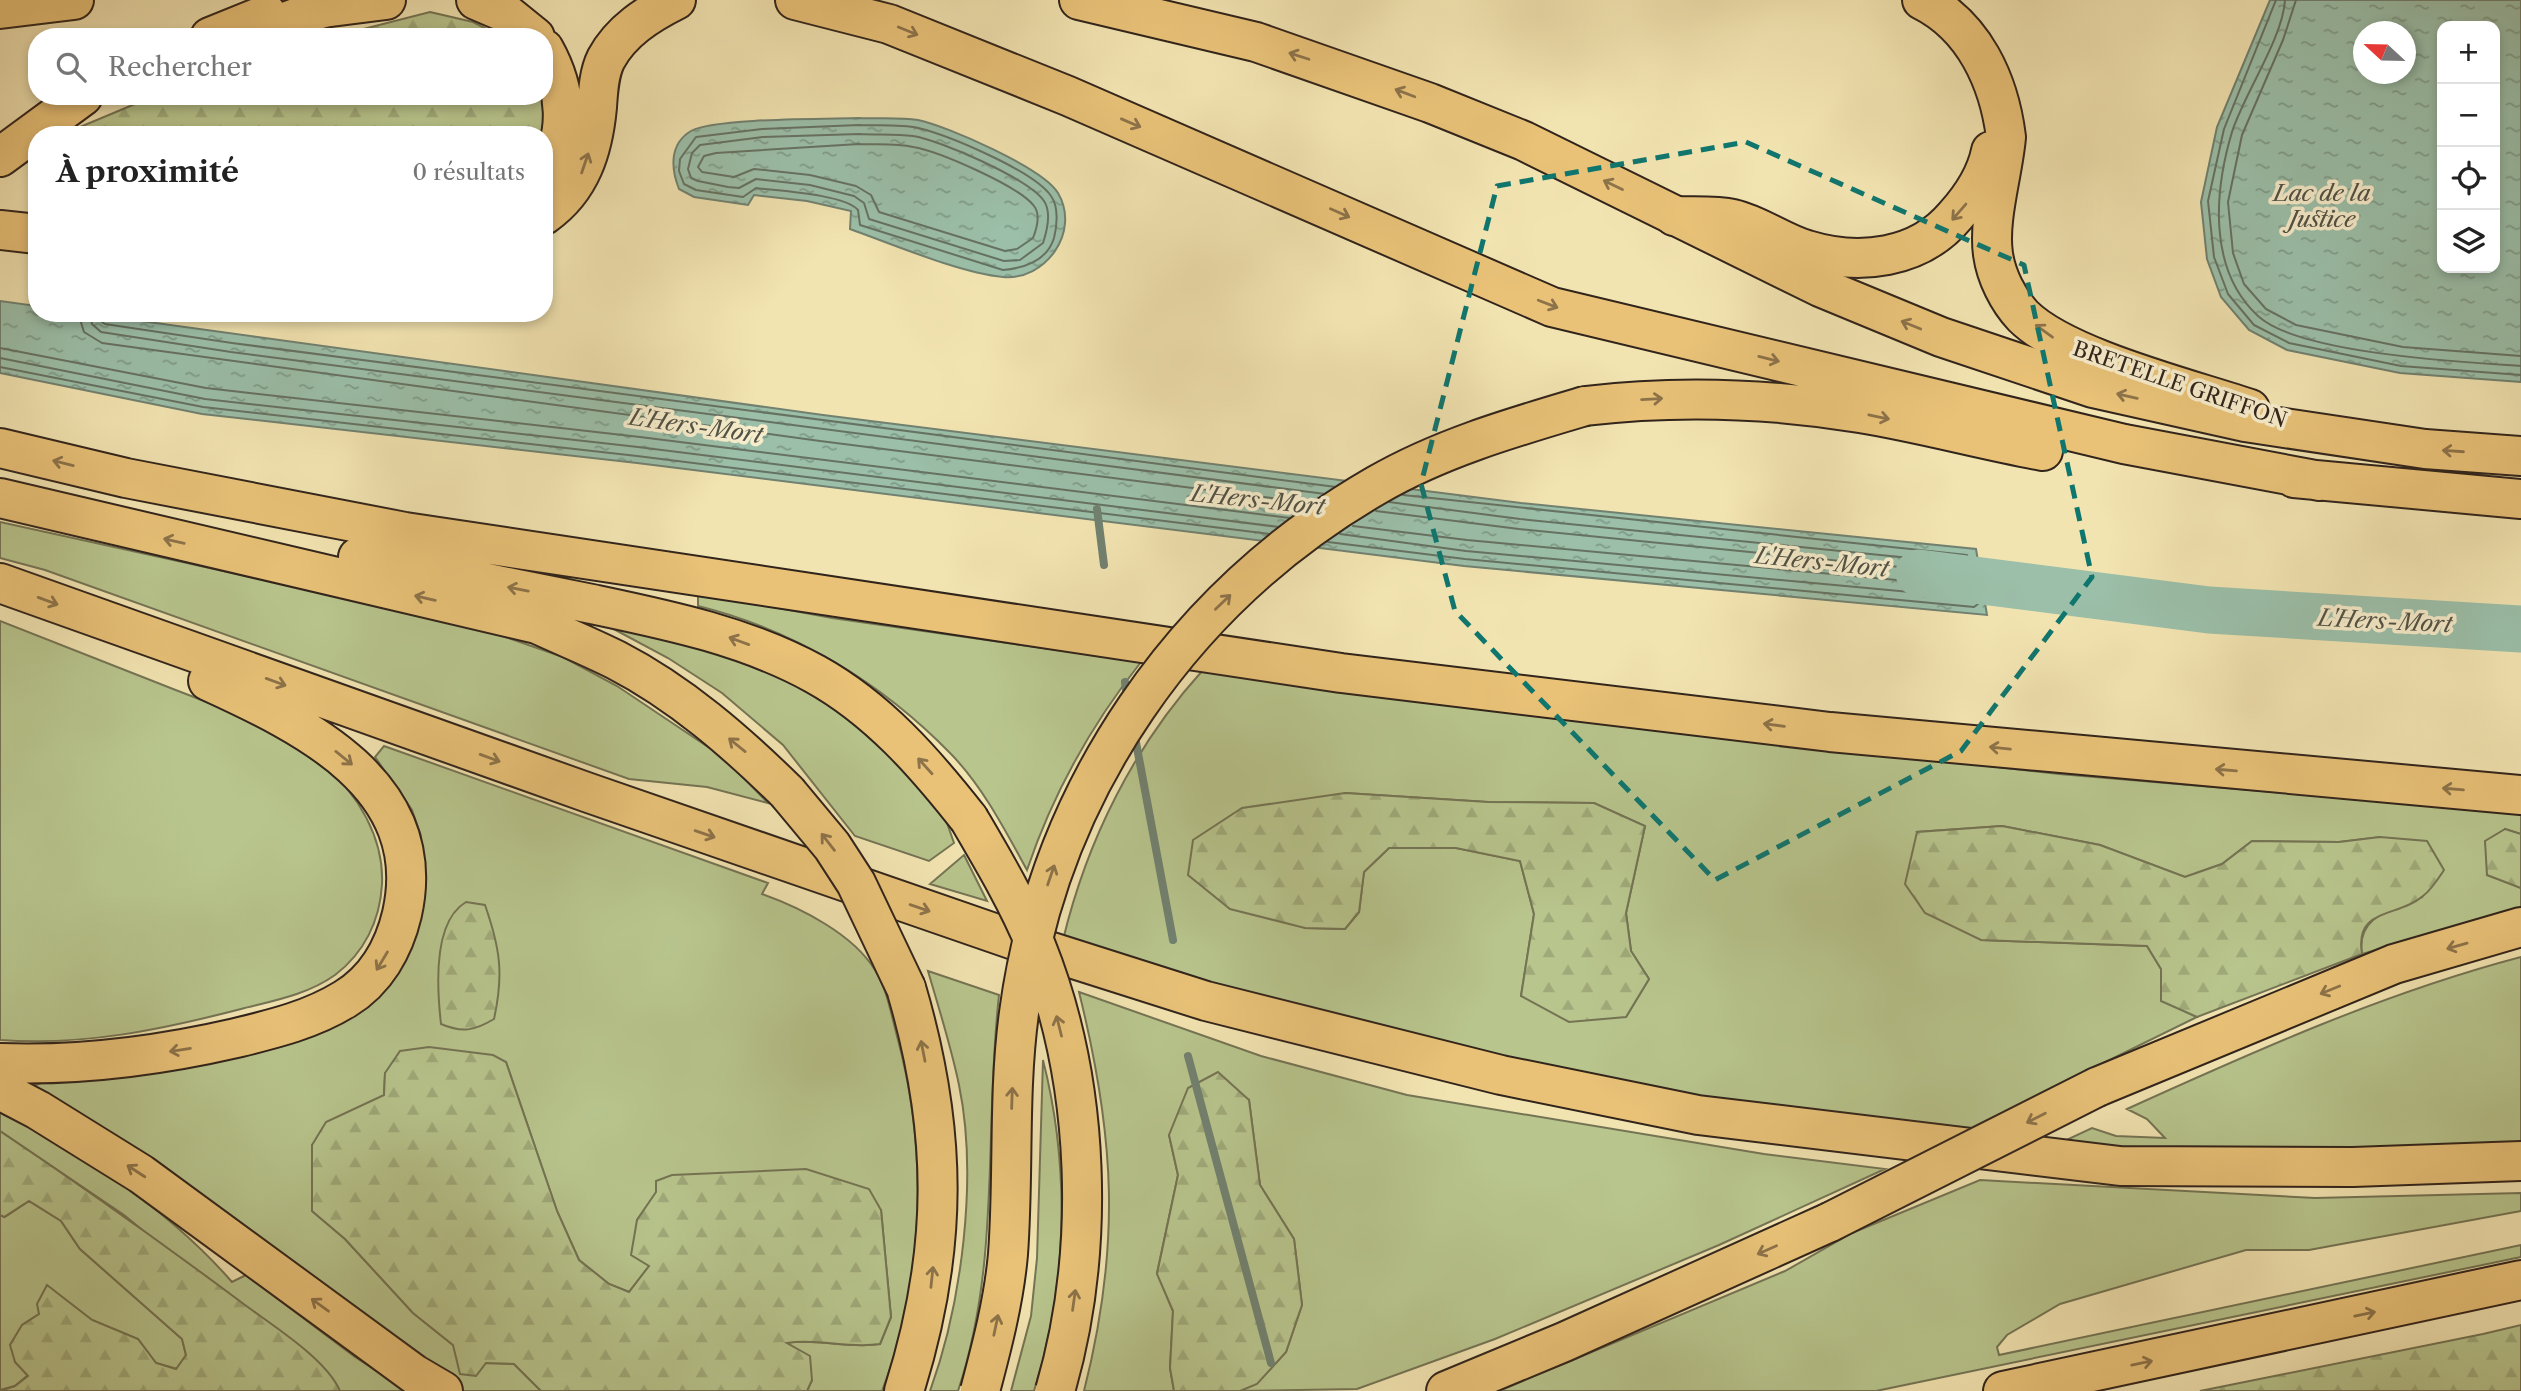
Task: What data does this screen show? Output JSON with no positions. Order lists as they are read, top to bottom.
{
  "streets": {
    "main road": ["BRETELLE GRIFFON"]
  },
  "water": ["Lac de la Justice", "L'Hers-Mort"],
  "north": "left",
  "page": {
    "map_buttons": ["+", "−"],
    "search": "Rechercher",
    "heading": ["À proximité", "0 résultats"]
  }
}
